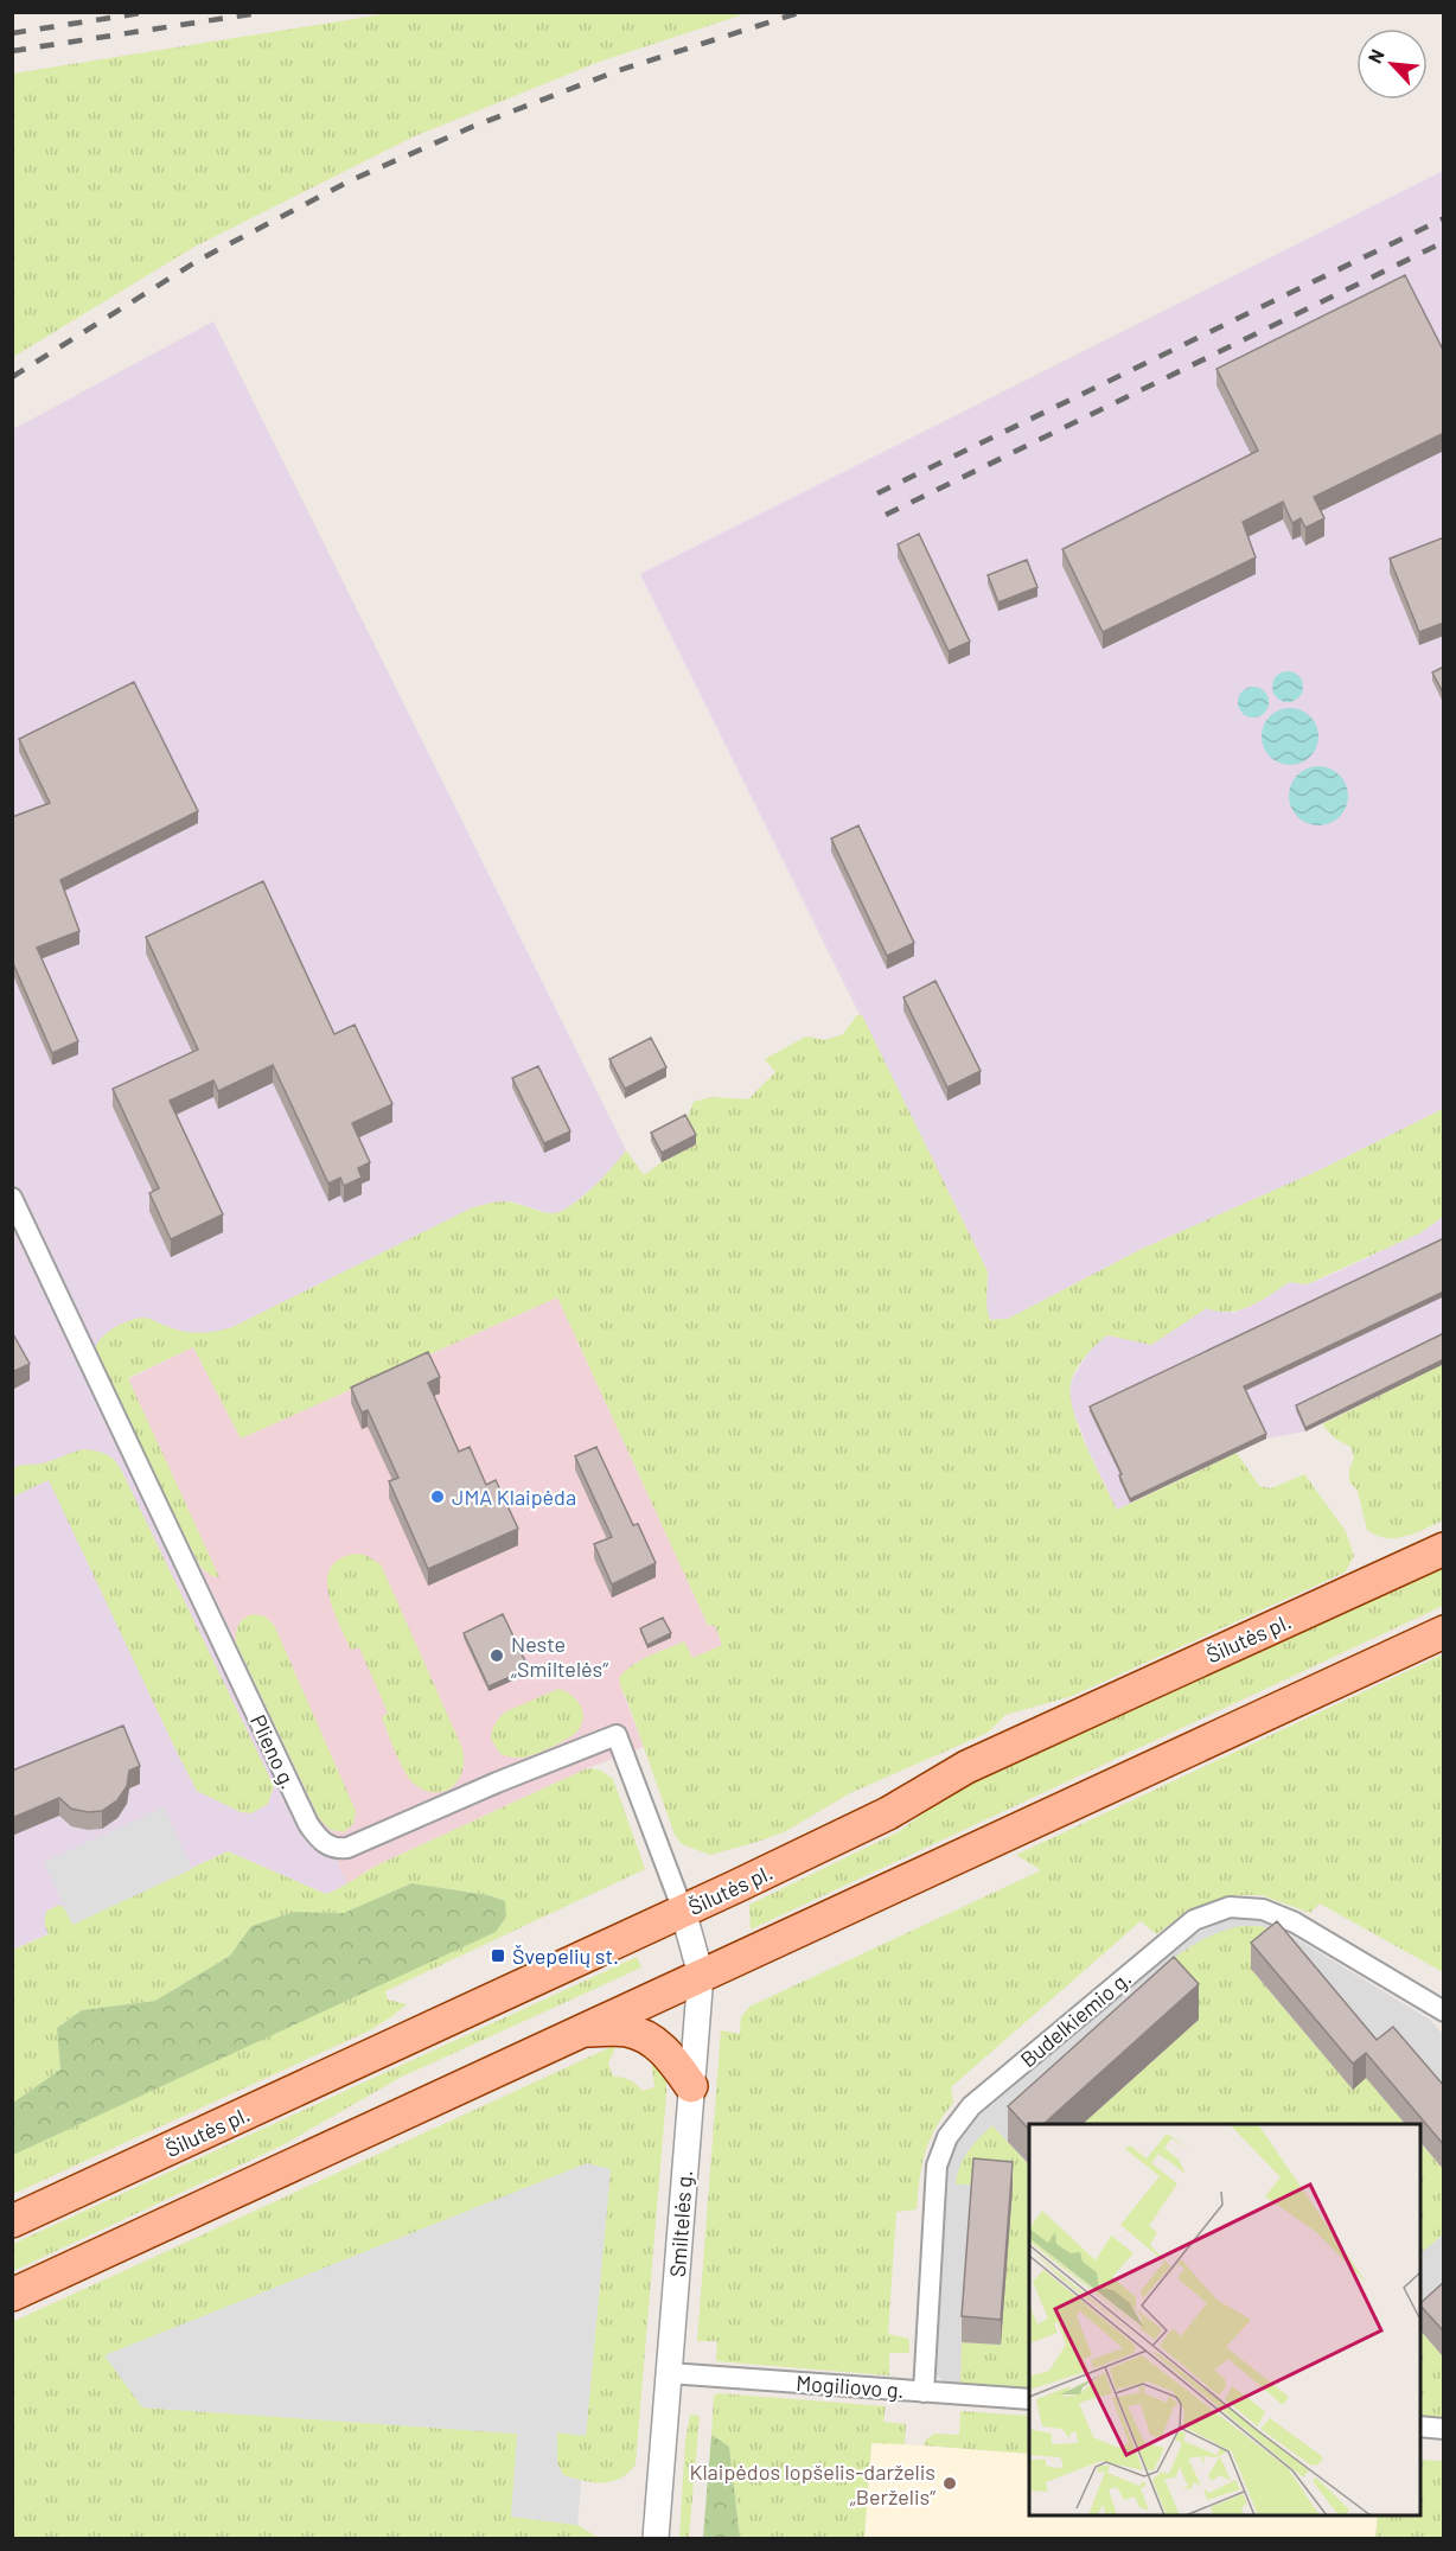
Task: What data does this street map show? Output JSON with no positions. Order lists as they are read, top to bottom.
{
  "streets": {
    "main road": ["Šilutės pl."],
    "street": [
      "Plieno g.",
      "Budelkiemio g.",
      "Smiltelės g.",
      "Mogiliovo g."
    ]
  },
  "crossings": [
    ["Šilutės pl.", "Plieno g."],
    ["Šilutės pl.", "Smiltelės g."],
    ["Plieno g.", "Smiltelės g."],
    ["Budelkiemio g.", "Mogiliovo g."],
    ["Smiltelės g.", "Mogiliovo g."]
  ],
  "places": {
    "other": ["JMA Klaipėda", "Neste „Smiltelės“", "Klaipėdos lopšelis-darželis „Berželis“"],
    "transit": ["Švepelių st."]
  },
  "north": "top left"
}
